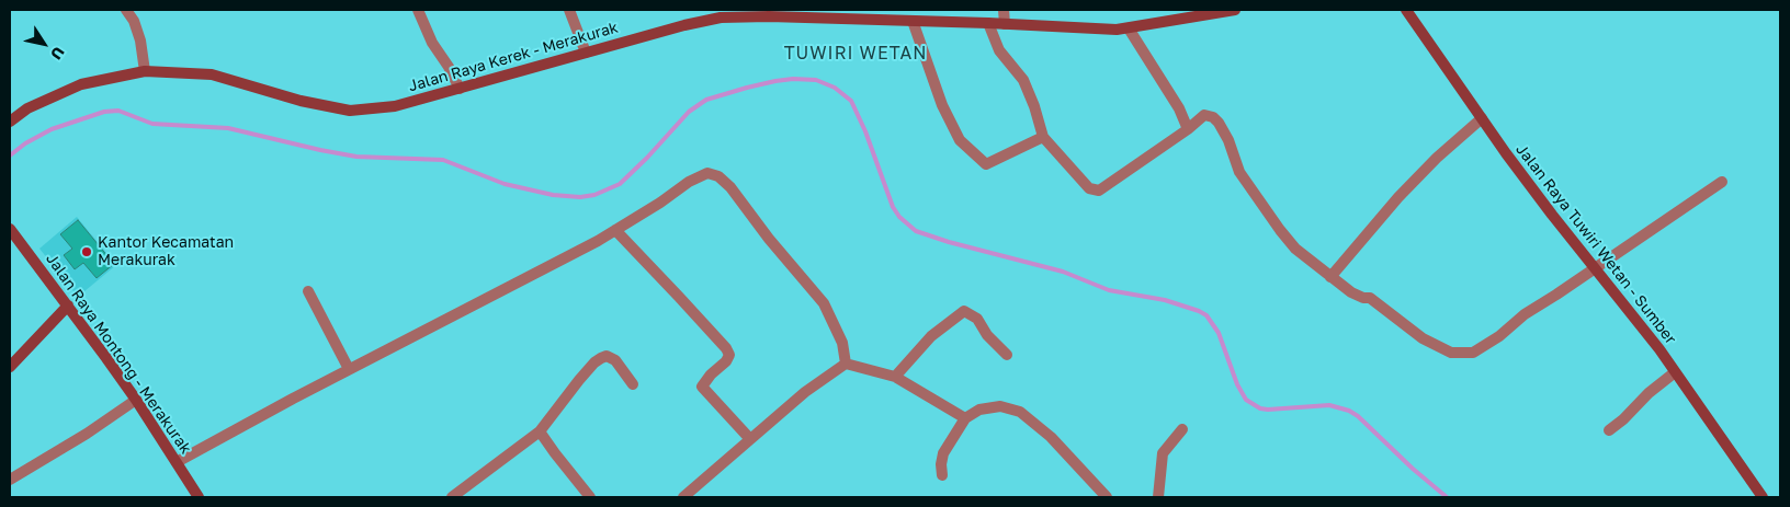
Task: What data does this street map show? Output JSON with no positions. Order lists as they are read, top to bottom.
{
  "streets": {
    "main road": ["Jalan Raya Kerek - Merakurak", "Jalan Raya Tuwiri Wetan - Sumber", "Jalan Raya Montong - Merakurak"]
  },
  "districts": ["TUWIRI WETAN"],
  "places": ["Kantor Kecamatan Merakurak"],
  "north": "bottom right"
}
